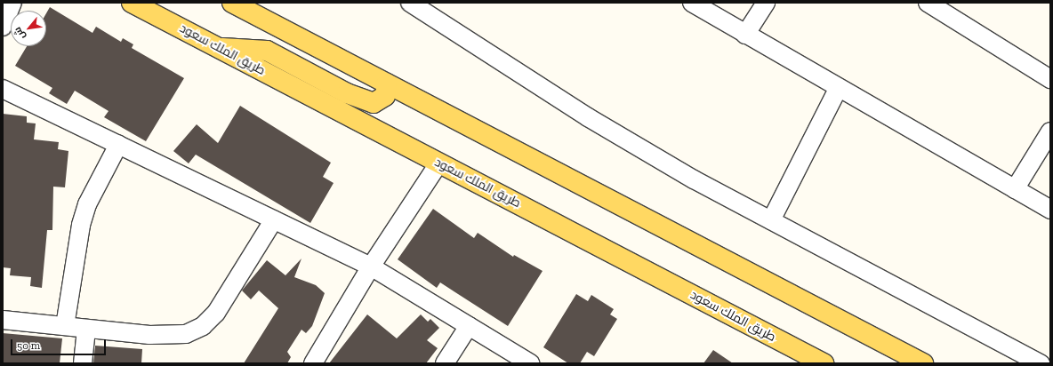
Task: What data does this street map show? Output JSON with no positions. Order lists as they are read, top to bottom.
{
  "streets": {
    "main road": ["طريق الملك سعود"]
  },
  "scale_bar": "50 m",
  "north": "bottom left"
}
